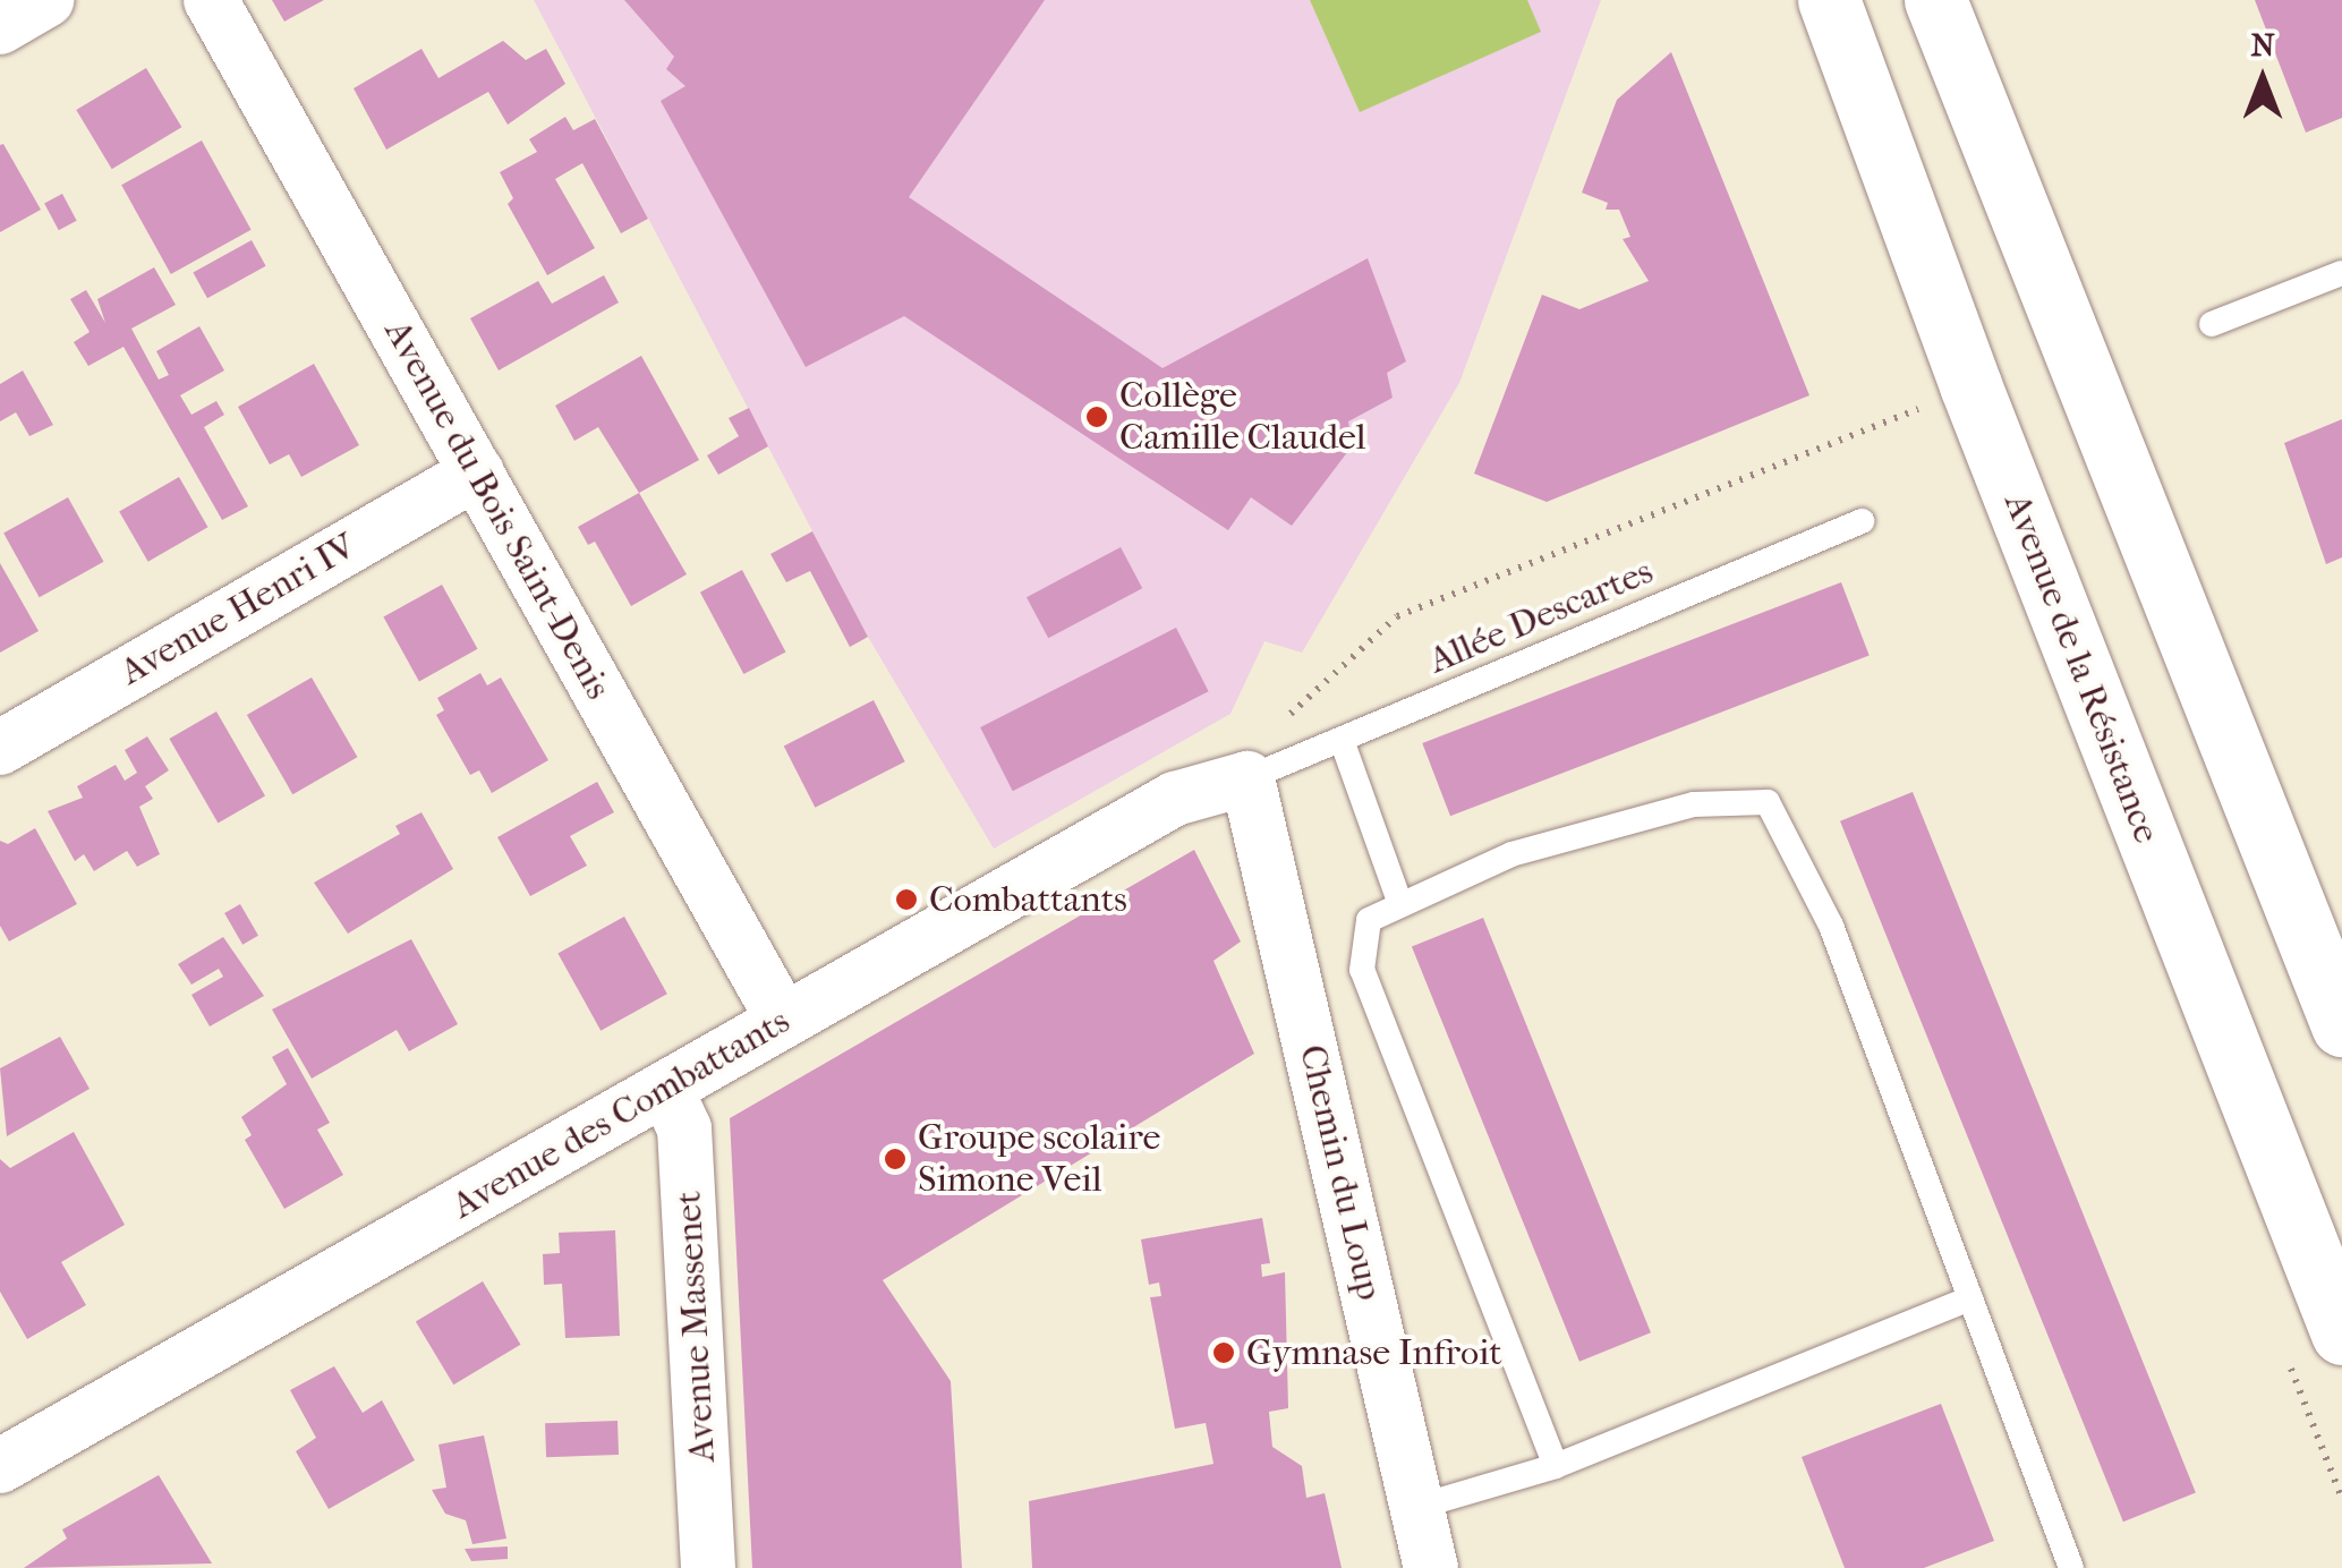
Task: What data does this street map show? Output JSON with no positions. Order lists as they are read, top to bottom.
{
  "streets": {
    "main road": ["Avenue de la Résistance"],
    "street": [
      "Avenue du Bois Saint-Denis",
      "Avenue Henri IV",
      "Avenue des Combattants",
      "Chemin du Loup",
      "Avenue Massenet"
    ],
    "lane": ["Allée Descartes"]
  },
  "crossings": [
    ["Avenue du Bois Saint-Denis", "Avenue Henri IV"],
    ["Avenue du Bois Saint-Denis", "Avenue des Combattants"],
    ["Allée Descartes", "Avenue des Combattants"],
    ["Allée Descartes", "Chemin du Loup"],
    ["Avenue des Combattants", "Chemin du Loup"],
    ["Avenue des Combattants", "Avenue Massenet"]
  ],
  "places": [
    "Collège Camille Claudel",
    "Combattants",
    "Groupe scolaire Simone Veil",
    "Gymnase Infroit"
  ],
  "north": "top"
}
